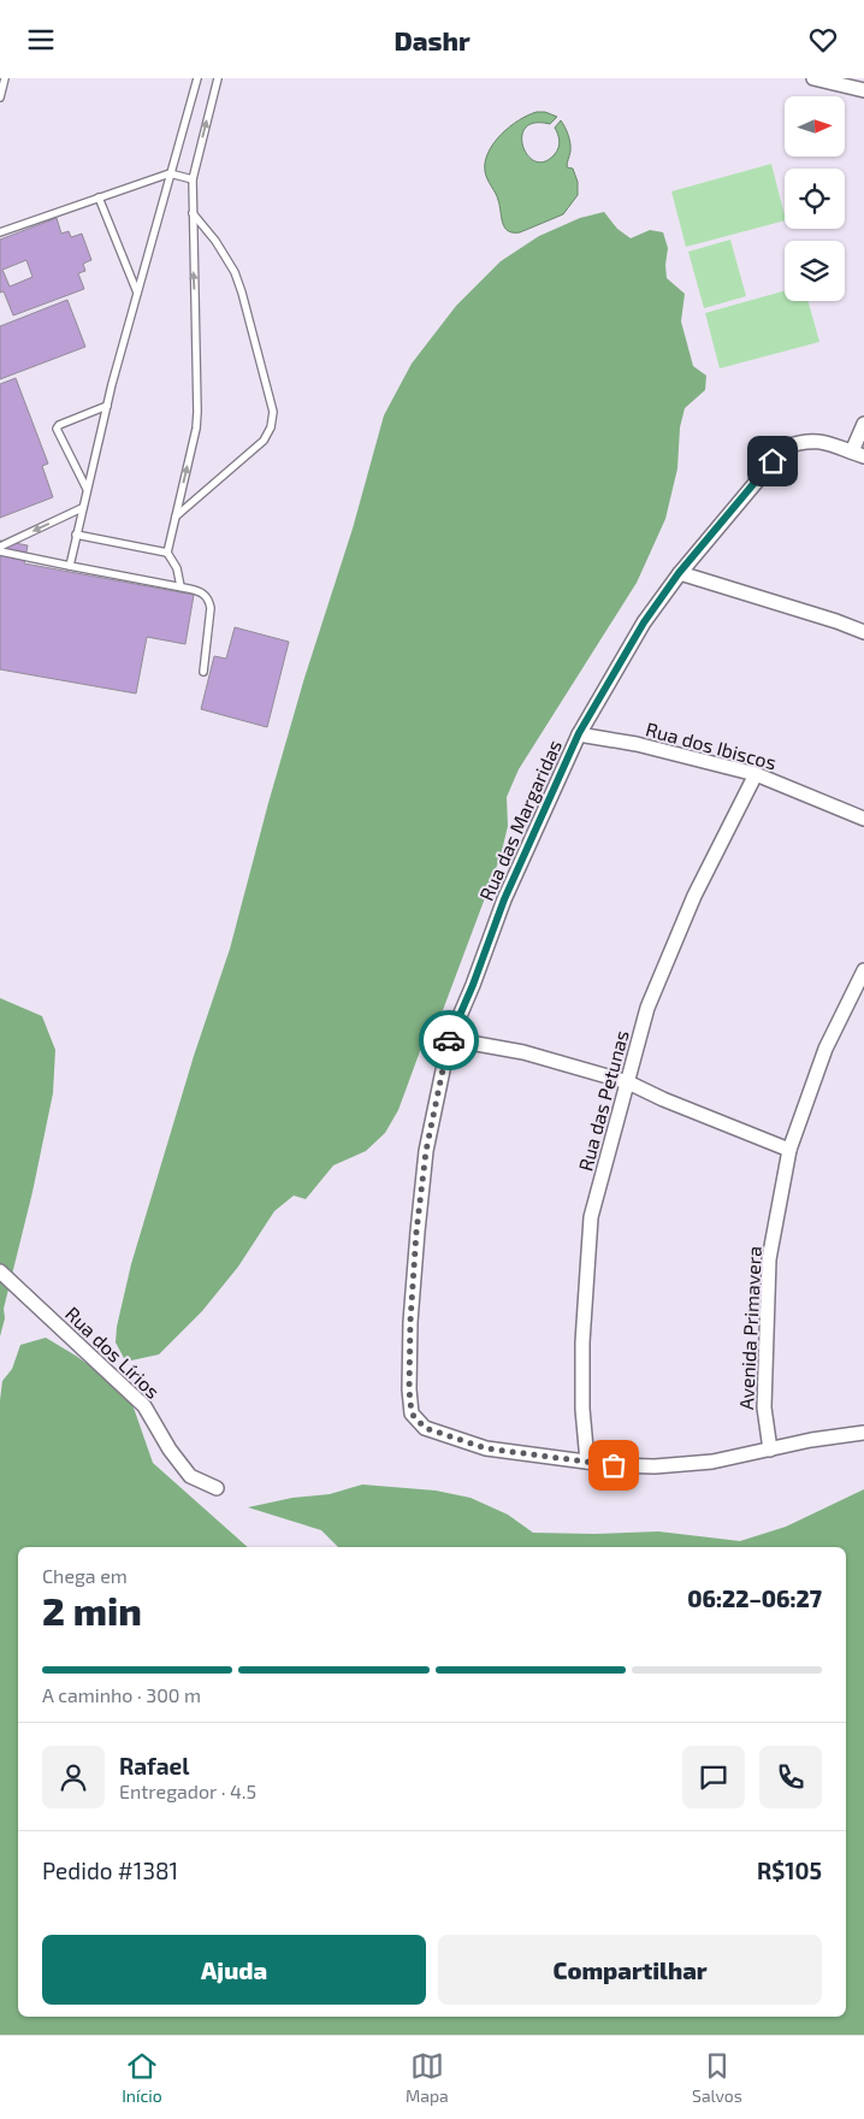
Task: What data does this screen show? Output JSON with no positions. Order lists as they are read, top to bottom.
{
  "streets": {
    "street": [
      "Rua dos Ibiscos",
      "Rua das Margaridas",
      "Rua das Petunas",
      "Avenida Primavera",
      "Rua dos Lírios"
    ]
  },
  "crossings": [
    ["Rua dos Ibiscos", "Rua das Margaridas"],
    ["Rua dos Ibiscos", "Rua das Petunas"],
    ["Rua das Margaridas", "Rua das Petunas"]
  ],
  "north": "right",
  "page": {
    "header": "Dashr",
    "heading": ["2 min", "Chega em", "06:22–06:27"],
    "panel": [
      "Rafael",
      "Entregador · 4.5",
      "Pedido #1381",
      "R$105"
    ],
    "bar": "A caminho · 300 m",
    "buttons": ["Ajuda", "Compartilhar"],
    "tabs": ["Início", "Mapa", "Salvos"]
  }
}
